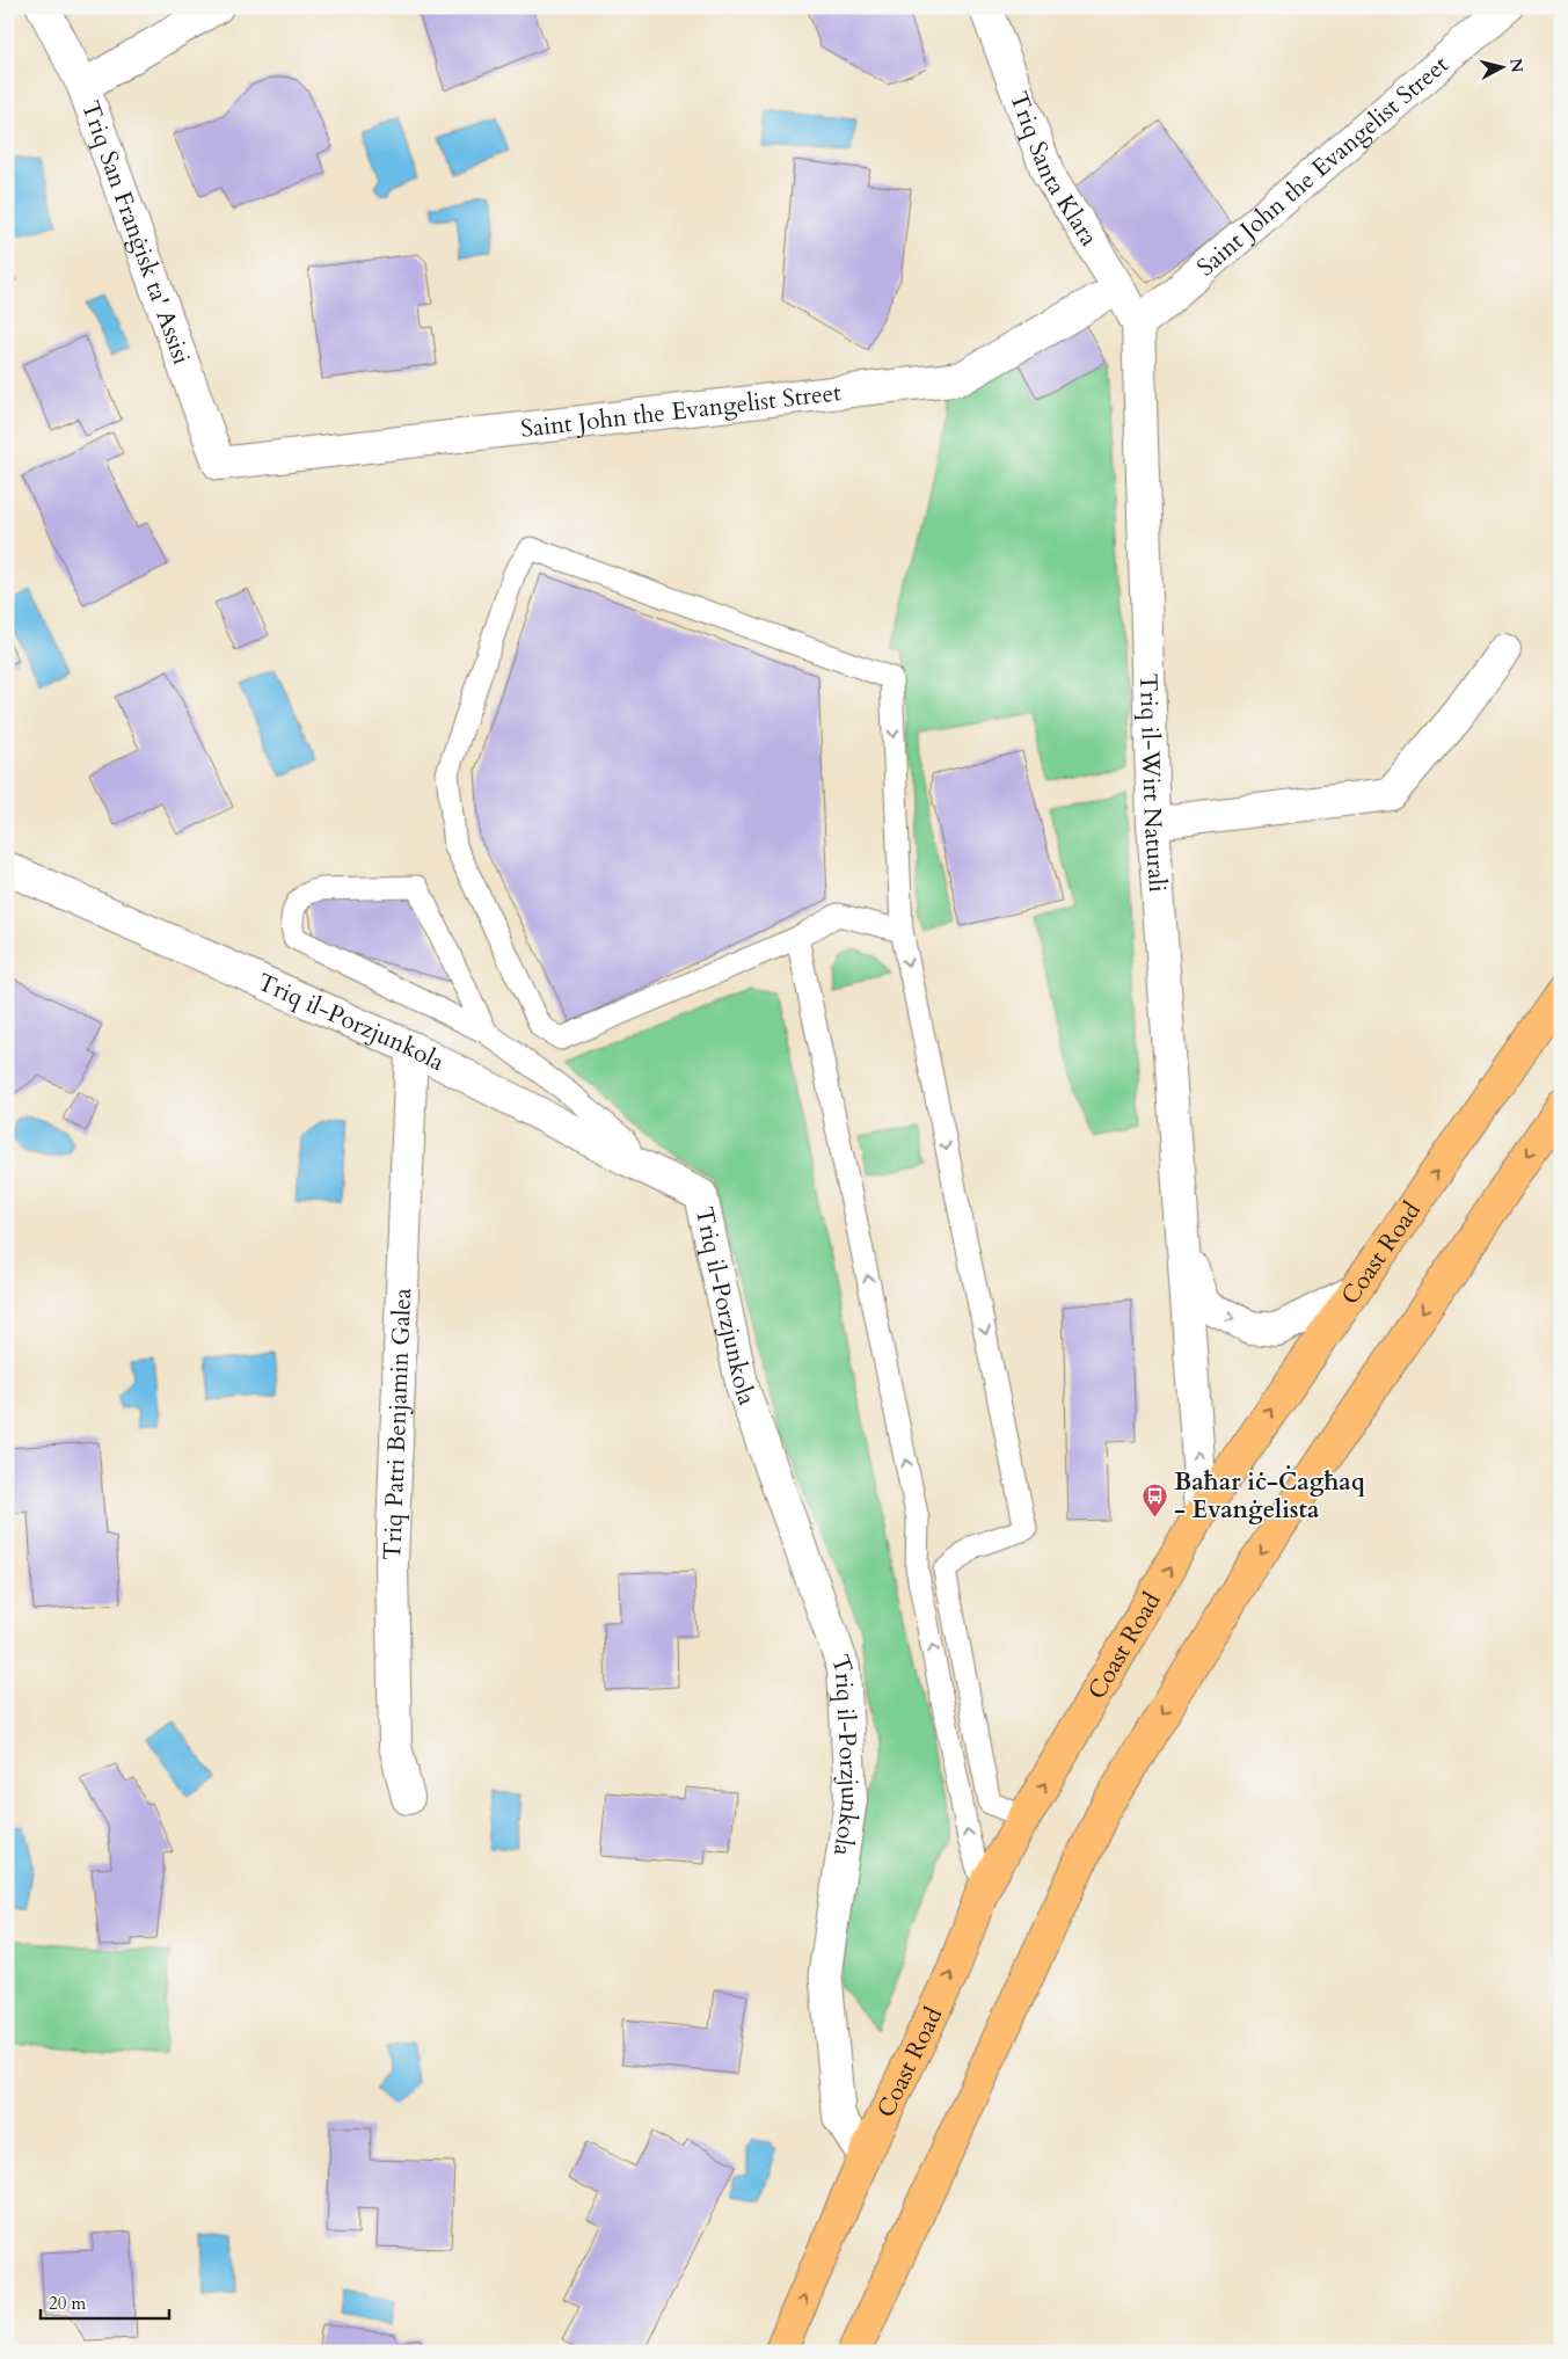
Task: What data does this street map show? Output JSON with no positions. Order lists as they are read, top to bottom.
{
  "streets": {
    "highway": ["Coast Road"],
    "street": [
      "Saint John the Evangelist Street",
      "Triq Santa Klara",
      "Triq San Franġisk ta' Assisi",
      "Triq il-Wirt Naturali",
      "Triq il-Porzjunkola",
      "Triq Patri Benjamin Galea"
    ]
  },
  "crossings": [
    ["Saint John the Evangelist Street", "Triq Santa Klara"],
    ["Saint John the Evangelist Street", "Triq San Franġisk ta' Assisi"],
    ["Saint John the Evangelist Street", "Triq il-Wirt Naturali"],
    ["Triq Santa Klara", "Triq il-Wirt Naturali"],
    ["Triq il-Wirt Naturali", "Coast Road"],
    ["Triq il-Porzjunkola", "Coast Road"],
    ["Triq il-Porzjunkola", "Triq Patri Benjamin Galea"]
  ],
  "places": {
    "bus stop": ["Baħar iċ-Ċagħaq - Evanġelista"]
  },
  "scale_bar": "20 m",
  "north": "right"
}
